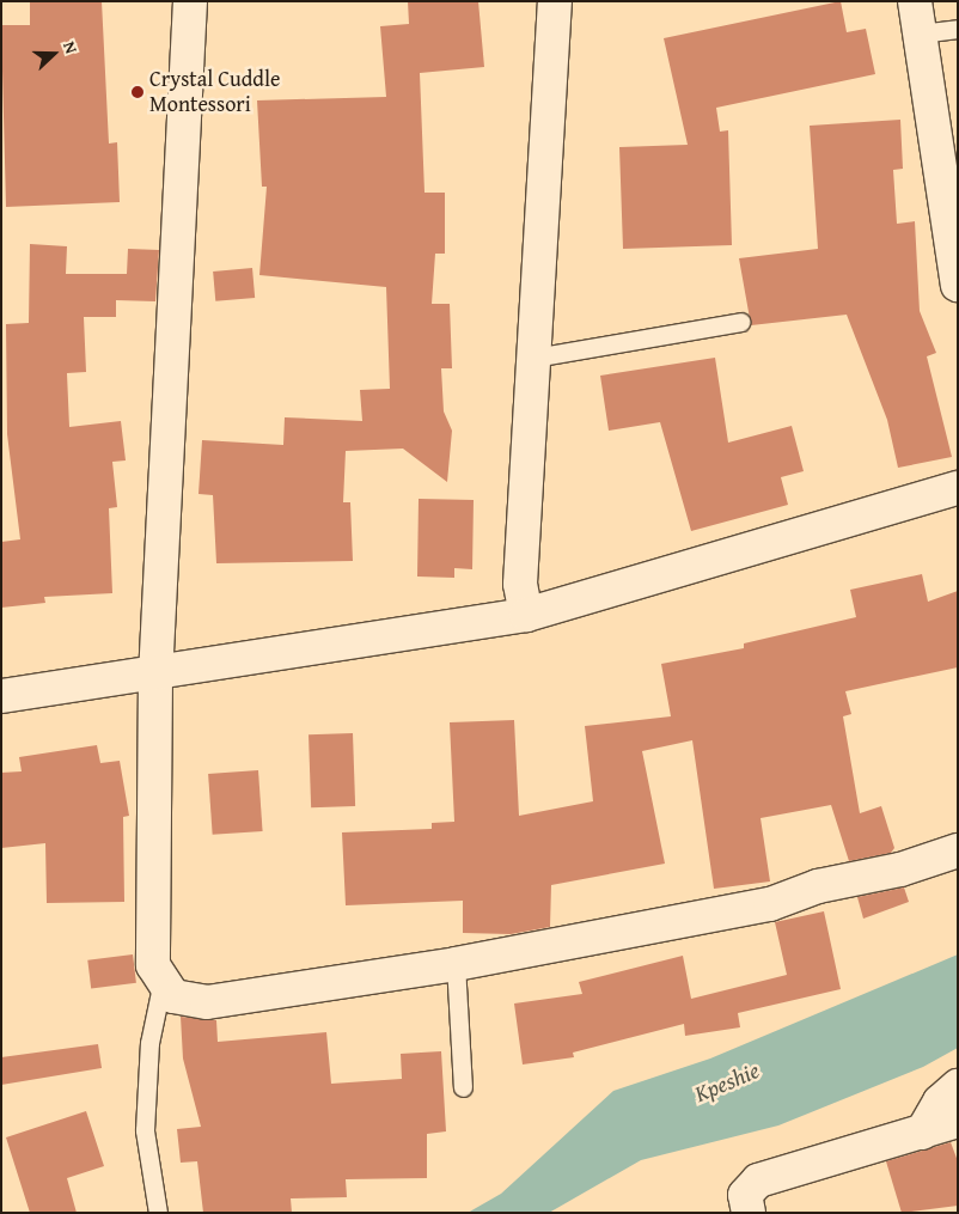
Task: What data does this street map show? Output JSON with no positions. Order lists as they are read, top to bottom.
{
  "water": ["Kpeshie"],
  "places": ["Crystal Cuddle Montessori"],
  "north": "right"
}
